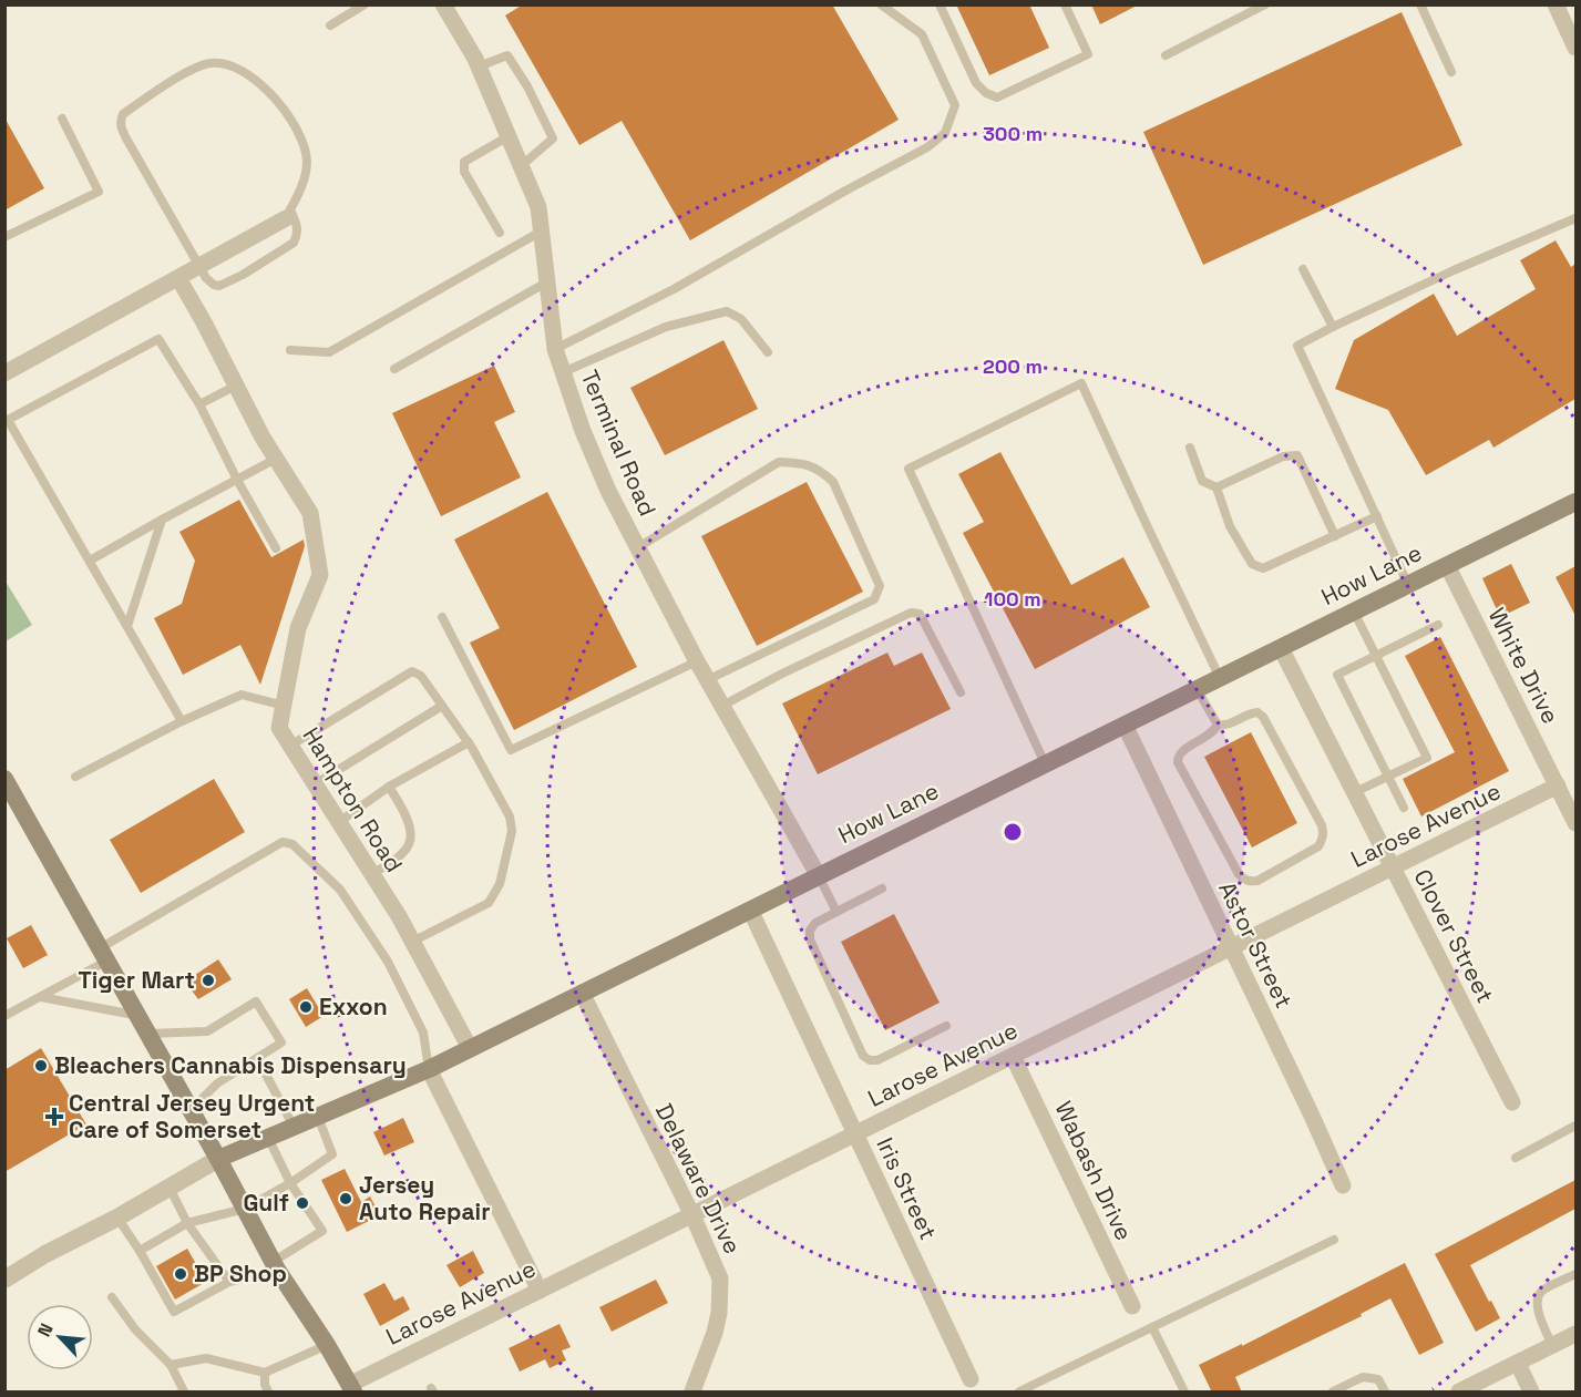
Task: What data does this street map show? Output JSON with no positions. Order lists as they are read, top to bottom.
{
  "streets": {
    "main road": ["How Lane"],
    "street": [
      "Terminal Road",
      "White Drive",
      "Hampton Road",
      "Larose Avenue",
      "Clover Street",
      "Astor Street",
      "Wabash Drive",
      "Delaware Drive",
      "Iris Street"
    ]
  },
  "crossings": [
    ["Terminal Road", "How Lane"],
    ["How Lane", "White Drive"],
    ["How Lane", "Hampton Road"],
    ["How Lane", "Clover Street"],
    ["How Lane", "Astor Street"],
    ["How Lane", "Delaware Drive"],
    ["How Lane", "Iris Street"],
    ["White Drive", "Larose Avenue"],
    ["Larose Avenue", "Clover Street"],
    ["Larose Avenue", "Astor Street"],
    ["Larose Avenue", "Wabash Drive"],
    ["Larose Avenue", "Delaware Drive"],
    ["Larose Avenue", "Iris Street"]
  ],
  "places": {
    "other": [
      "Tiger Mart",
      "Exxon",
      "Bleachers Cannabis Dispensary",
      "Jersey Auto Repair",
      "Gulf",
      "BP Shop"
    ],
    "health": ["Central Jersey Urgent Care of Somerset"]
  },
  "north": "top left",
  "rings": ["300 m", "200 m", "100 m"]
}
